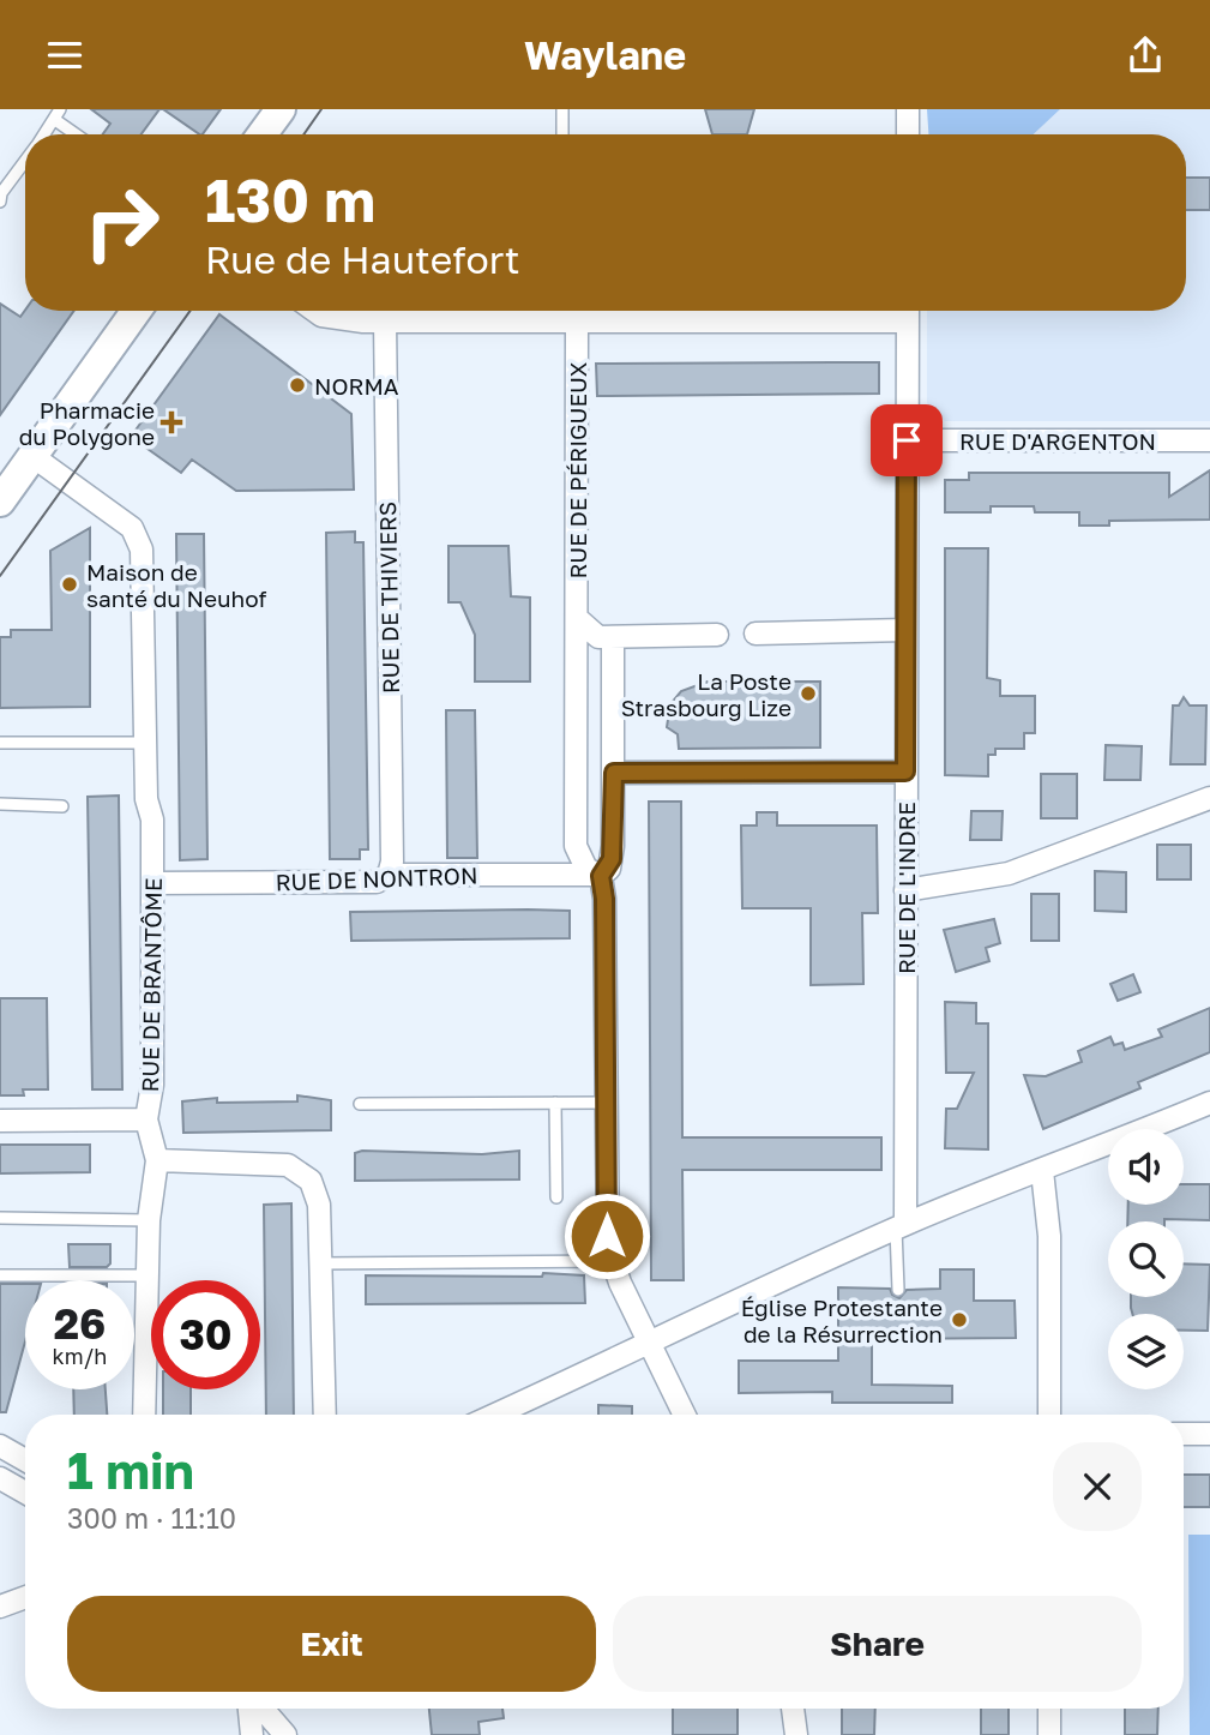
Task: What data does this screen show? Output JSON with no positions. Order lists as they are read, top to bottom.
{
  "streets": {
    "street": [
      "RUE D'ARGENTON",
      "RUE DE PÉRIGUEUX",
      "RUE DE THIVIERS",
      "RUE DE NONTRON",
      "RUE DE L'INDRE",
      "RUE DE BRANTÔME"
    ]
  },
  "crossings": [
    ["RUE D'ARGENTON", "RUE DE L'INDRE"],
    ["RUE DE PÉRIGUEUX", "RUE DE NONTRON"],
    ["RUE DE THIVIERS", "RUE DE NONTRON"],
    ["RUE DE NONTRON", "RUE DE BRANTÔME"]
  ],
  "places": {
    "other": [
      "NORMA",
      "Maison de santé du Neuhof",
      "La Poste Strasbourg Lize",
      "Église Protestante de la Résurrection"
    ],
    "health": ["Pharmacie du Polygone"]
  },
  "page": {
    "header": "Waylane",
    "turn": ["130 m", "Rue de Hautefort"],
    "speed": "26 km/h",
    "limit": "30",
    "heading": ["1 min", "300 m · 11:10"],
    "buttons": ["Exit", "Share"]
  }
}
